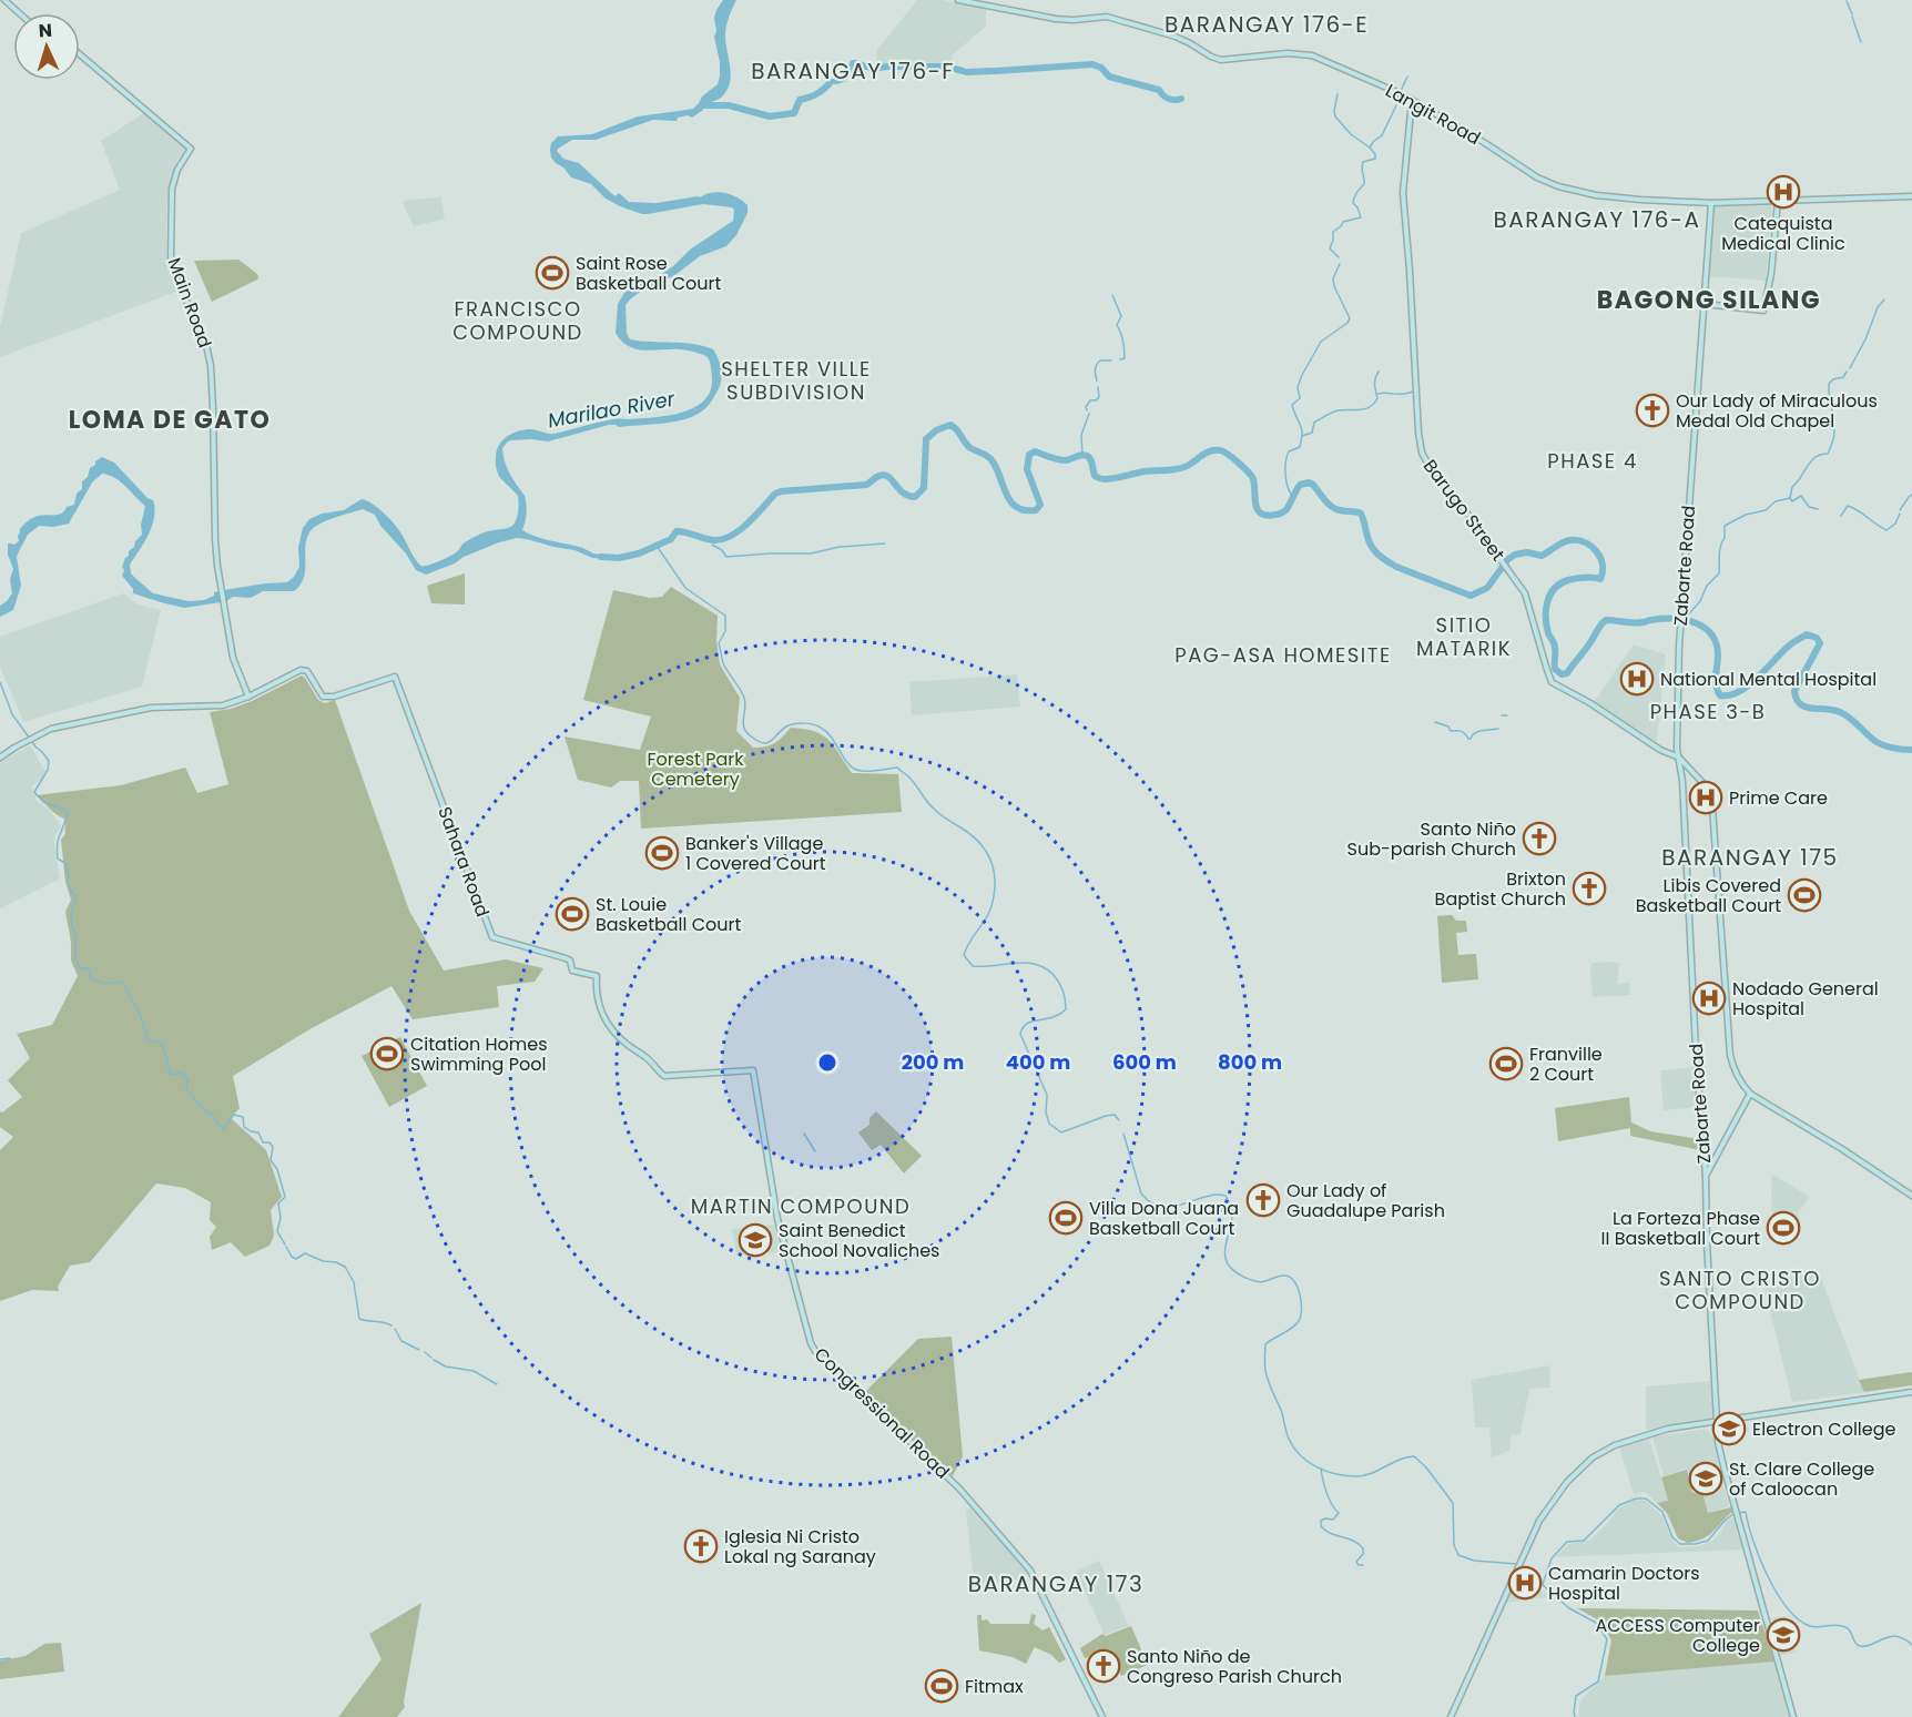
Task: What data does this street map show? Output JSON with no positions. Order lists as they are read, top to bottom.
{
  "streets": {
    "main road": [
      "Langit Road",
      "Main Road",
      "Barugo Street",
      "Zabarte Road",
      "Sahara Road",
      "Congressional Road"
    ]
  },
  "crossings": [
    ["Langit Road", "Barugo Street"],
    ["Langit Road", "Zabarte Road"],
    ["Main Road", "Sahara Road"],
    ["Barugo Street", "Zabarte Road"],
    ["Sahara Road", "Congressional Road"]
  ],
  "districts": [
    "BARANGAY 176-E",
    "BARANGAY 176-F",
    "BARANGAY 176-A",
    "BAGONG SILANG",
    "FRANCISCO COMPOUND",
    "SHELTER VILLE SUBDIVISION",
    "LOMA DE GATO",
    "PHASE 4",
    "SITIO MATARIK",
    "PAG-ASA HOMESITE",
    "PHASE 3-B",
    "BARANGAY 175",
    "MARTIN COMPOUND",
    "SANTO CRISTO COMPOUND",
    "BARANGAY 173"
  ],
  "water": ["Marilao River"],
  "parks": ["Forest Park Cemetery"],
  "places": {
    "hospital": [
      "Catequista Medical Clinic",
      "National Mental Hospital",
      "Prime Care",
      "Nodado General Hospital",
      "Camarin Doctors Hospital"
    ],
    "sports": [
      "Saint Rose Basketball Court",
      "Banker's Village 1 Covered Court",
      "Libis Covered Basketball Court",
      "St. Louie Basketball Court",
      "Citation Homes Swimming Pool",
      "Franville 2 Court",
      "Villa Dona Juana Basketball Court",
      "La Forteza Phase II Basketball Court",
      "Fitmax"
    ],
    "church": [
      "Our Lady of Miraculous Medal Old Chapel",
      "Santo Niño Sub-parish Church",
      "Brixton Baptist Church",
      "Our Lady of Guadalupe Parish",
      "Iglesia Ni Cristo Lokal ng Saranay",
      "Santo Niño de Congreso Parish Church"
    ],
    "school or university": [
      "Saint Benedict School Novaliches",
      "Electron College",
      "St. Clare College of Caloocan",
      "ACCESS Computer College"
    ]
  },
  "north": "top",
  "rings": [
    "200 m",
    "400 m",
    "600 m",
    "800 m"
  ]
}
